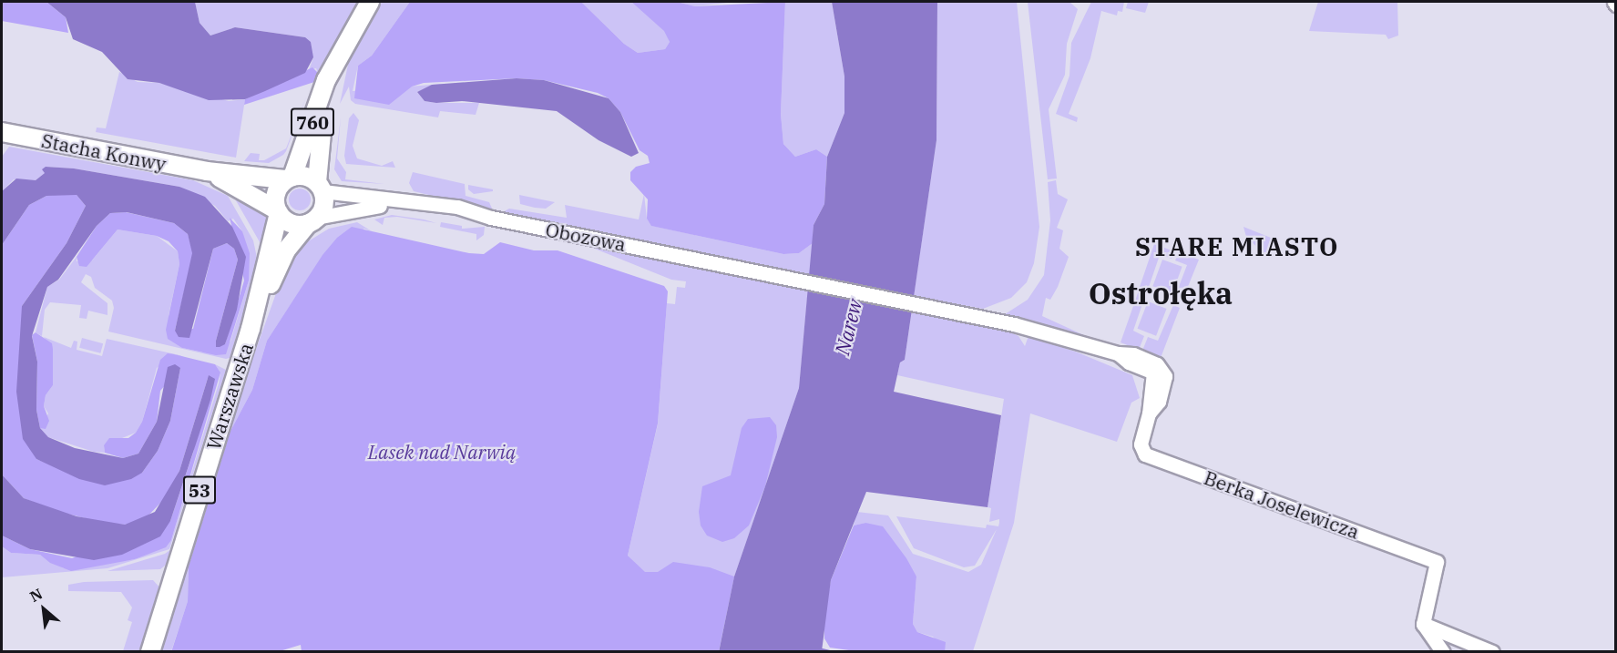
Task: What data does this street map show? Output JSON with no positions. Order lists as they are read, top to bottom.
{
  "streets": {
    "main road": [
      "760",
      "Stacha Konwy",
      "Warszawska",
      "53"
    ],
    "street": ["Obozowa", "Berka Joselewicza"]
  },
  "crossings": [
    ["760", "Stacha Konwy"],
    ["760", "Obozowa"],
    ["760", "Warszawska"],
    ["760", "53"],
    ["Stacha Konwy", "Obozowa"],
    ["Stacha Konwy", "Warszawska"],
    ["Stacha Konwy", "53"],
    ["Obozowa", "Warszawska"],
    ["Obozowa", "53"],
    ["Obozowa", "Berka Joselewicza"],
    ["Warszawska", "53"]
  ],
  "districts": ["STARE MIASTO", "Ostrołęka"],
  "water": ["Narew"],
  "parks": ["Lasek nad Narwią"],
  "north": "top left"
}
